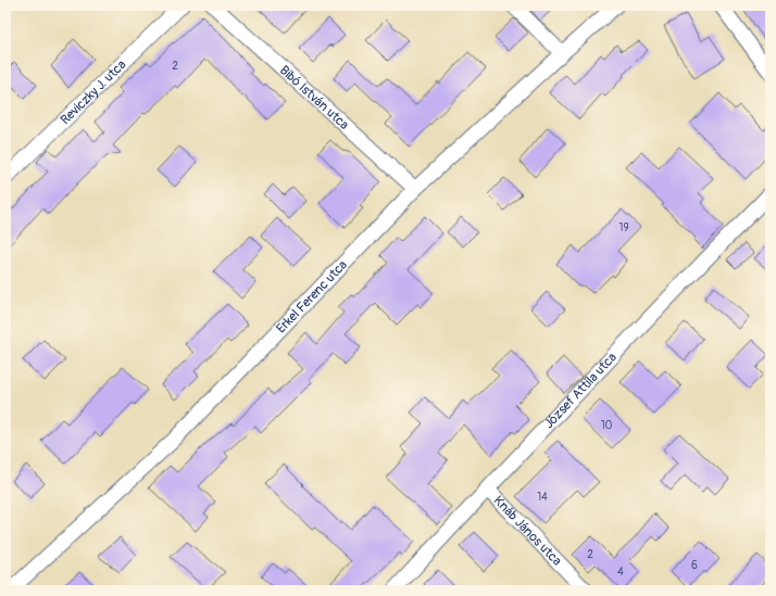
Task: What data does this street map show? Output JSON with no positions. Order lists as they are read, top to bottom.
{
  "streets": {
    "street": [
      "Reviczky J. utca",
      "Bibó István utca",
      "Erkel Ferenc utca",
      "József Attila utca",
      "Knáb János utca"
    ]
  },
  "crossings": [
    ["Bibó István utca", "Erkel Ferenc utca"],
    ["József Attila utca", "Knáb János utca"]
  ],
  "house_numbers": [
    "2",
    "19",
    "10",
    "14",
    "2",
    "6",
    "4"
  ]
}
